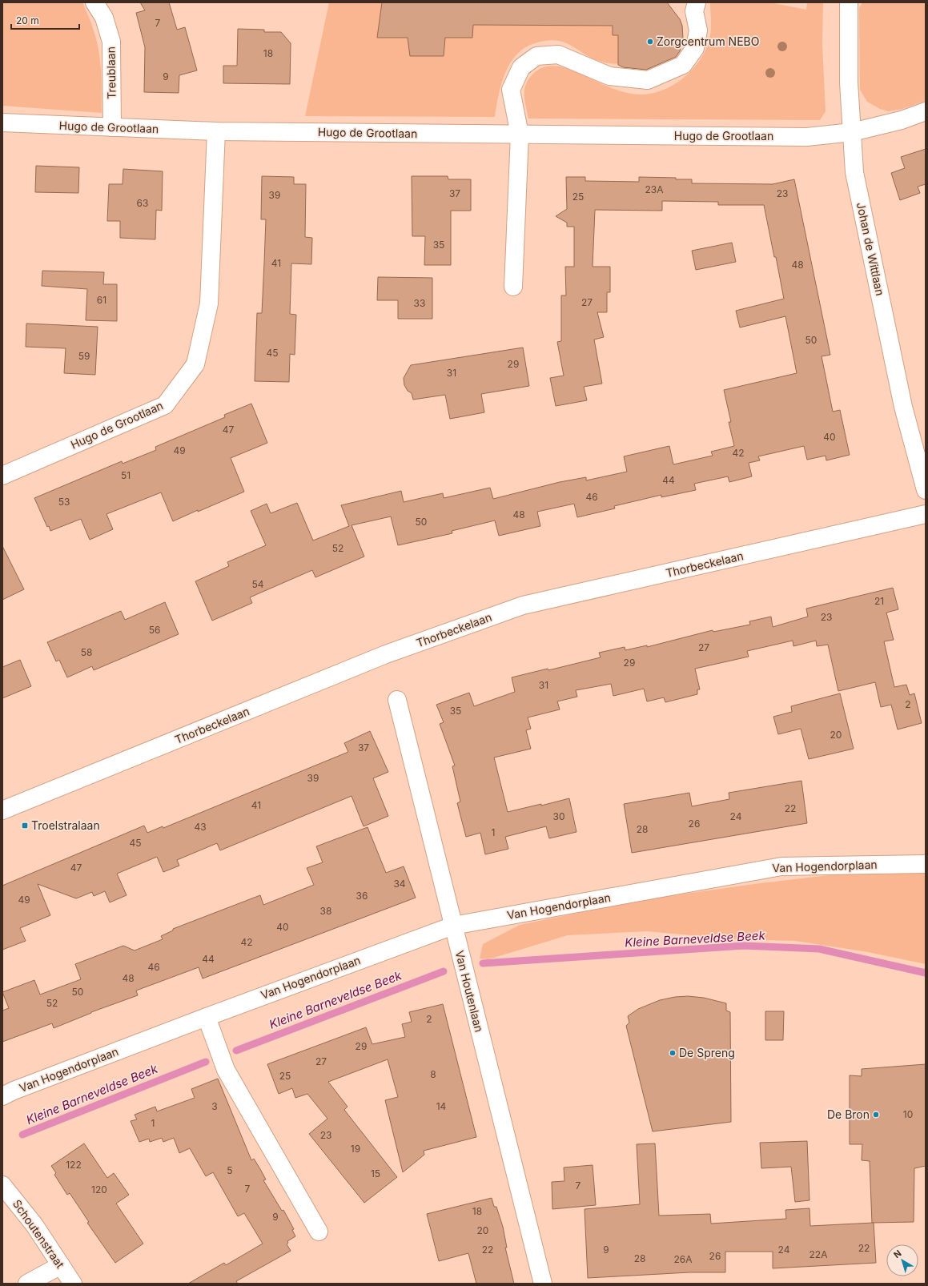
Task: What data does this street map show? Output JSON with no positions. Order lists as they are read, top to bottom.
{
  "streets": {
    "street": [
      "Treublaan",
      "Hugo de Grootlaan",
      "Johan de Wittlaan",
      "Thorbeckelaan",
      "Van Hogendorplaan",
      "Van Houtenlaan",
      "Schoutenstraat"
    ]
  },
  "crossings": [
    ["Treublaan", "Hugo de Grootlaan"],
    ["Hugo de Grootlaan", "Johan de Wittlaan"],
    ["Van Hogendorplaan", "Van Houtenlaan"]
  ],
  "water": ["Kleine Barneveldse Beek"],
  "places": {
    "other": ["Zorgcentrum NEBO", "De Spreng", "De Bron"],
    "transit": ["Troelstralaan"]
  },
  "house_numbers": [
    "7",
    "18",
    "9",
    "23A",
    "37",
    "23",
    "39",
    "25",
    "63",
    "35",
    "41",
    "48",
    "61",
    "27",
    "33",
    "50",
    "45",
    "59",
    "29",
    "31",
    "47",
    "40",
    "49",
    "42",
    "51",
    "44",
    "46",
    "53",
    "48",
    "50",
    "52",
    "54",
    "21",
    "23",
    "56",
    "27",
    "58",
    "29",
    "31",
    "2",
    "35",
    "20",
    "37",
    "39",
    "41",
    "22",
    "30",
    "24",
    "26",
    "43",
    "28",
    "1",
    "45",
    "47",
    "34",
    "36",
    "49",
    "38",
    "40",
    "42",
    "44",
    "46",
    "48",
    "50",
    "52",
    "2",
    "29",
    "27",
    "8",
    "25",
    "3",
    "14",
    "10",
    "1",
    "23",
    "19",
    "122",
    "5",
    "15",
    "7",
    "7",
    "120",
    "18",
    "9",
    "20",
    "22",
    "22",
    "9",
    "24",
    "22A",
    "26",
    "28",
    "26A"
  ],
  "scale_bar": "20 m",
  "north": "top left"
}
